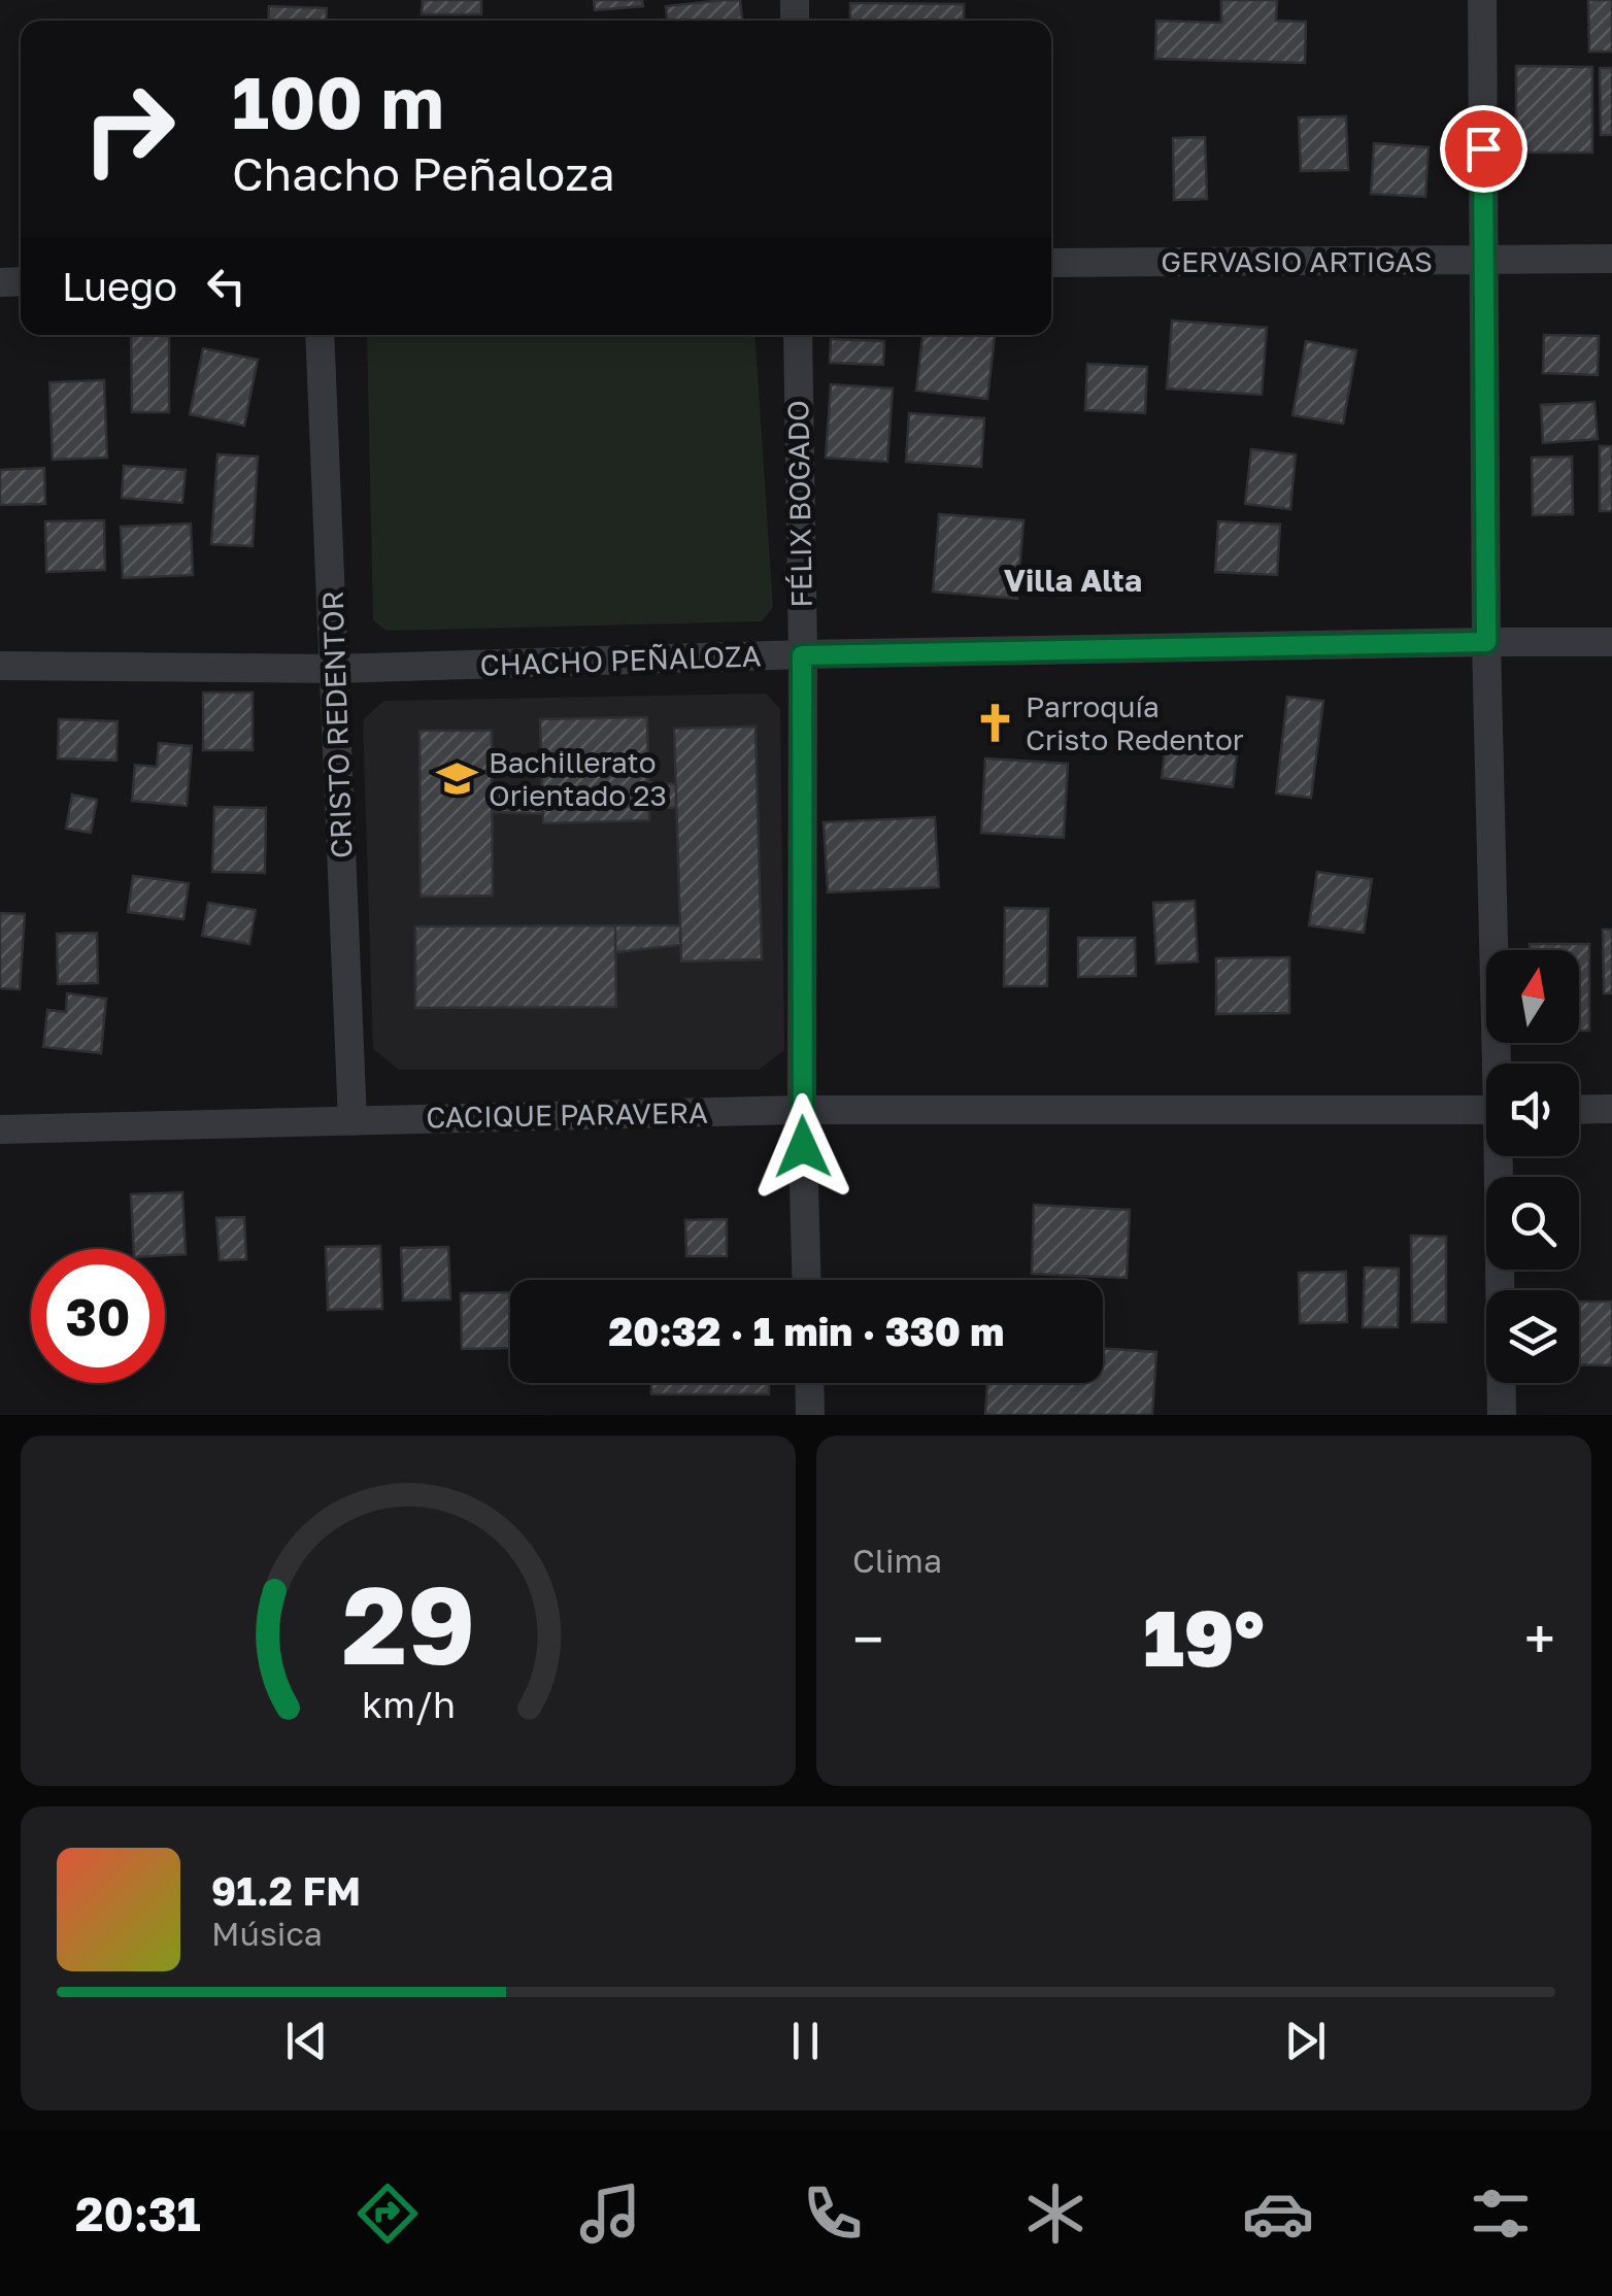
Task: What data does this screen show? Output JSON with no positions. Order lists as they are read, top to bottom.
{
  "streets": {
    "street": [
      "GERVASIO ARTIGAS",
      "FÉLIX BOGADO",
      "CHACHO PEÑALOZA",
      "CRISTO REDENTOR",
      "CACIQUE PARAVERA"
    ]
  },
  "crossings": [
    ["FÉLIX BOGADO", "CHACHO PEÑALOZA"],
    ["FÉLIX BOGADO", "CACIQUE PARAVERA"],
    ["CHACHO PEÑALOZA", "CRISTO REDENTOR"],
    ["CRISTO REDENTOR", "CACIQUE PARAVERA"]
  ],
  "districts": ["Villa Alta"],
  "places": {
    "church": ["Parroquía Cristo Redentor"],
    "school or university": ["Bachillerato Orientado 23"]
  },
  "north": "top",
  "page": {
    "turn": ["100 m", "Chacho Peñaloza"],
    "then": "Luego",
    "limit": "30",
    "trip": "20:32 · 1 min · 330 m",
    "tile": "Clima",
    "heat": ["−", "19°", "+"],
    "song": ["91.2 FM", "Música"],
    "tabs": "20:31",
    "gauge": ["29", "km/h"]
  }
}
